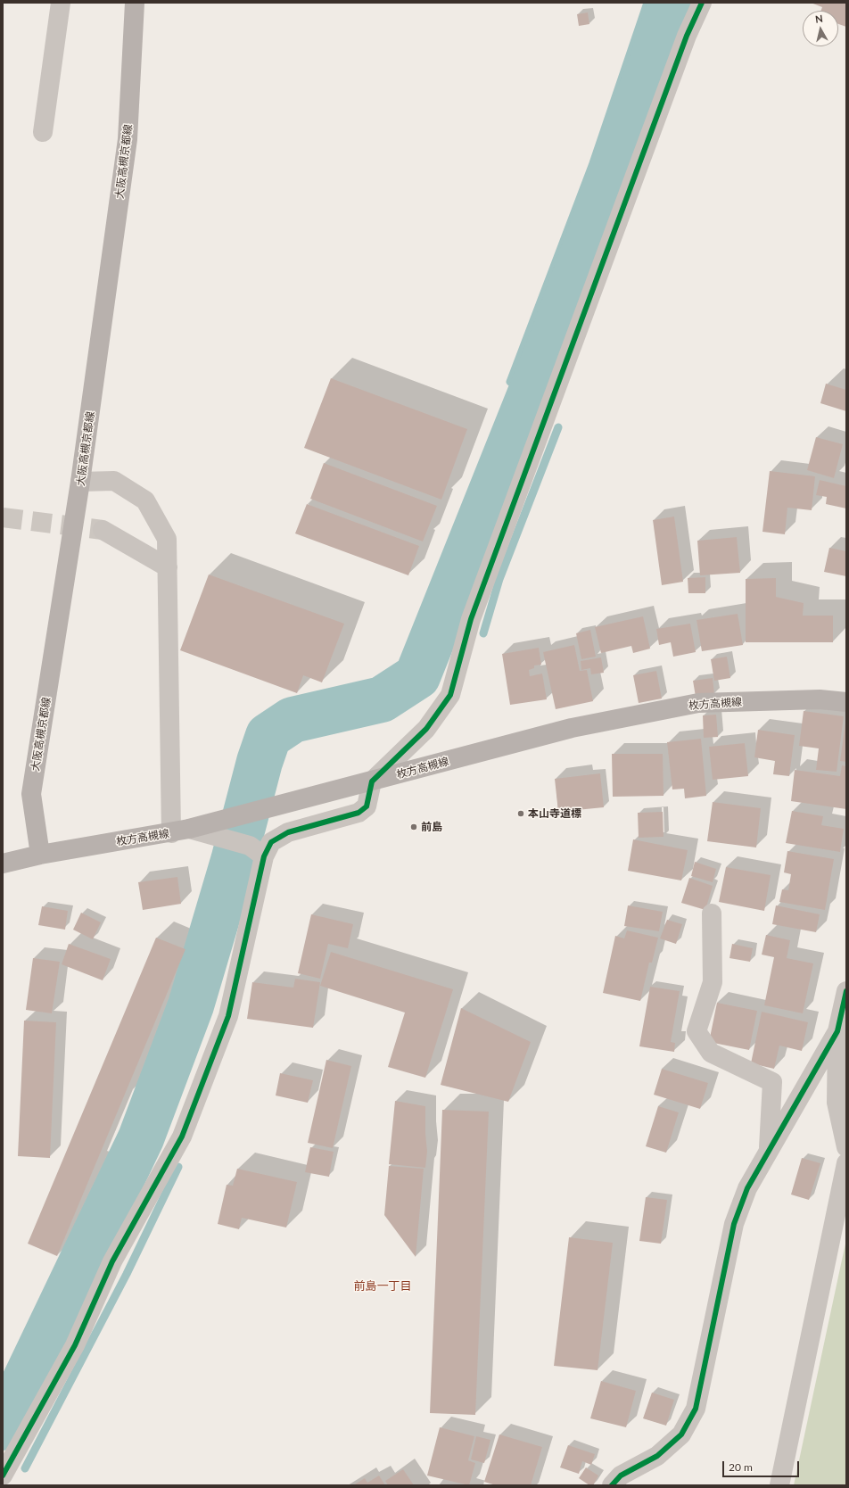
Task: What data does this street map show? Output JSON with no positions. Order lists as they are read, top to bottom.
{
  "streets": {
    "main road": ["大阪高槻京都線", "枚方高槻線"]
  },
  "crossings": [
    ["大阪高槻京都線", "枚方高槻線"]
  ],
  "districts": ["前島一丁目"],
  "places": ["本山寺道標", "前島"],
  "scale_bar": "20 m",
  "north": "top"
}
